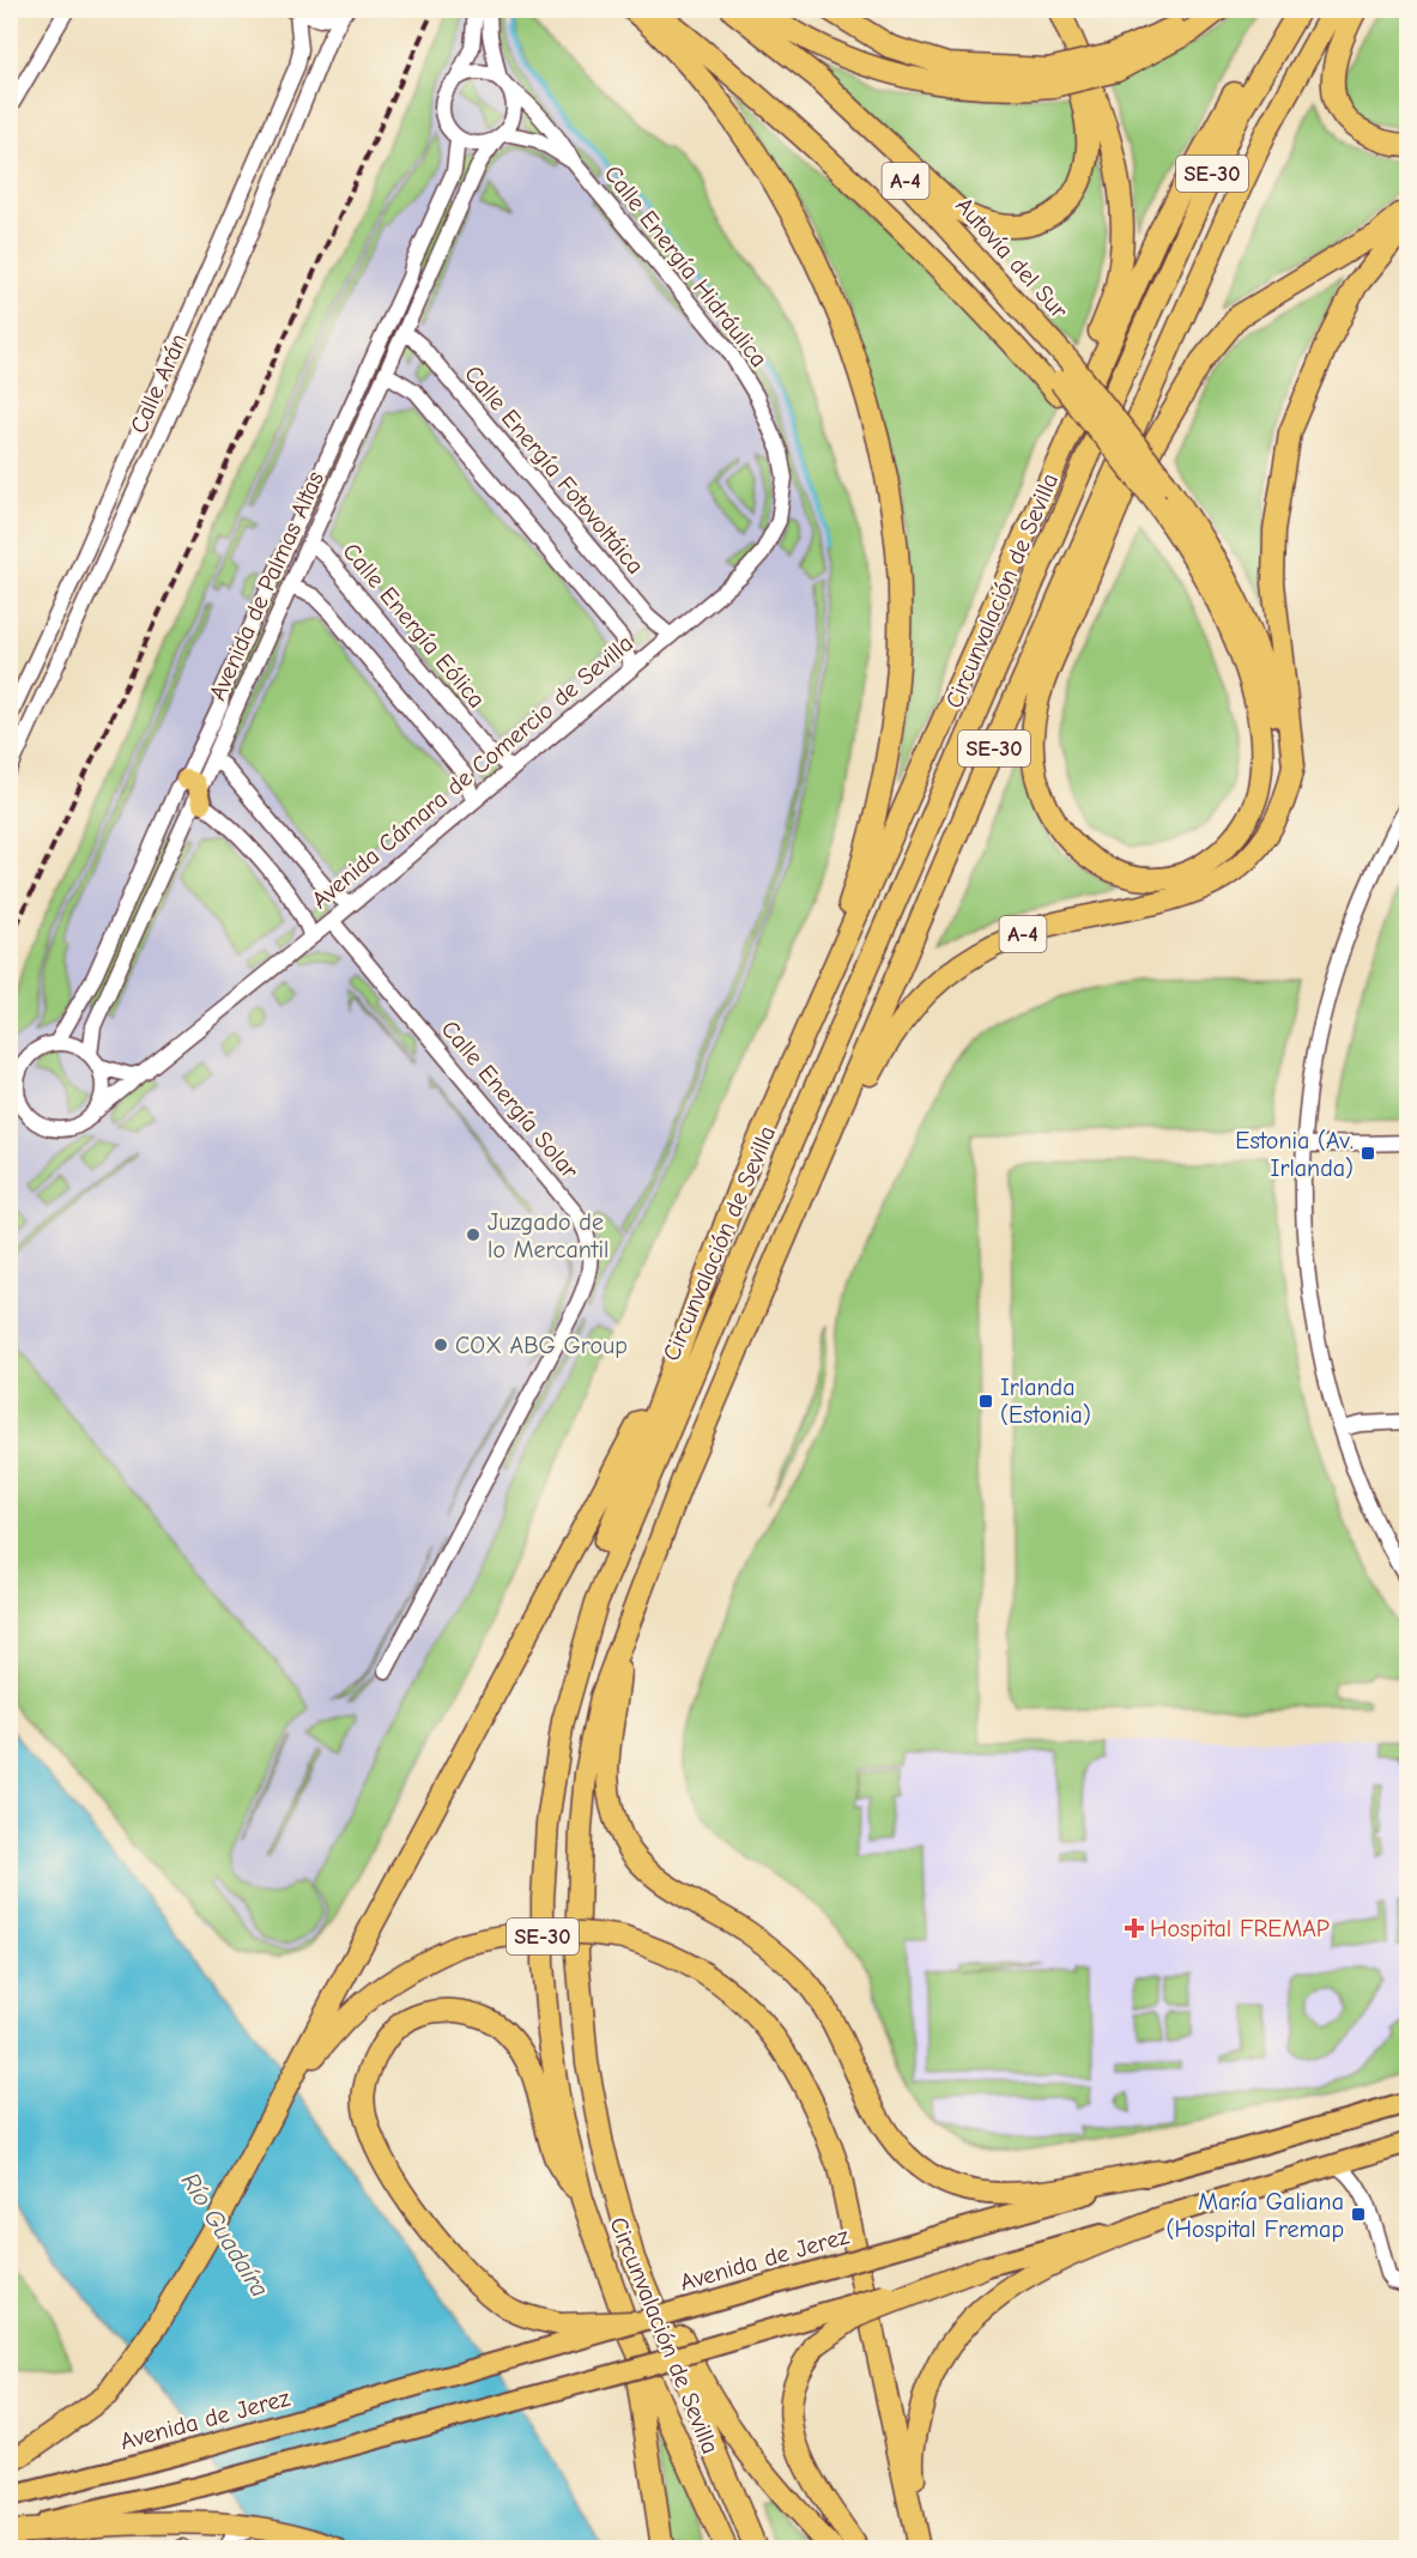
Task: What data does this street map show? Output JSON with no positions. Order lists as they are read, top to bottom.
{
  "streets": {
    "highway": [
      "SE-30",
      "A-4",
      "Autovía del Sur",
      "Circunvalación de Sevilla"
    ],
    "main road": ["Avenida de Jerez"],
    "street": [
      "Calle Energía Hidráulica",
      "Calle Arán",
      "Calle Energía Fotovoltáica",
      "Avenida de Palmas Altas",
      "Calle Energía Eólica",
      "Avenida Cámara de Comercio de Sevilla",
      "Calle Energía Solar"
    ]
  },
  "crossings": [
    ["A-4", "Autovía del Sur"],
    ["A-4", "Circunvalación de Sevilla"],
    ["Calle Energía Hidráulica", "Avenida de Palmas Altas"],
    ["Calle Energía Hidráulica", "Avenida Cámara de Comercio de Sevilla"],
    ["Calle Energía Fotovoltáica", "Avenida de Palmas Altas"],
    ["Calle Energía Fotovoltáica", "Avenida Cámara de Comercio de Sevilla"],
    ["Avenida de Palmas Altas", "Calle Energía Eólica"],
    ["Avenida de Palmas Altas", "Avenida Cámara de Comercio de Sevilla"],
    ["Circunvalación de Sevilla", "Avenida de Jerez"],
    ["Calle Energía Eólica", "Avenida Cámara de Comercio de Sevilla"],
    ["Avenida Cámara de Comercio de Sevilla", "Calle Energía Solar"]
  ],
  "water": ["Río Guadaíra"],
  "places": {
    "transit": ["Estonia (Av. Irlanda)", "Irlanda (Estonia)", "María Galiana (Hospital Fremap"],
    "other": ["Juzgado de lo Mercantil", "COX ABG Group"],
    "health": ["Hospital FREMAP"]
  }
}
